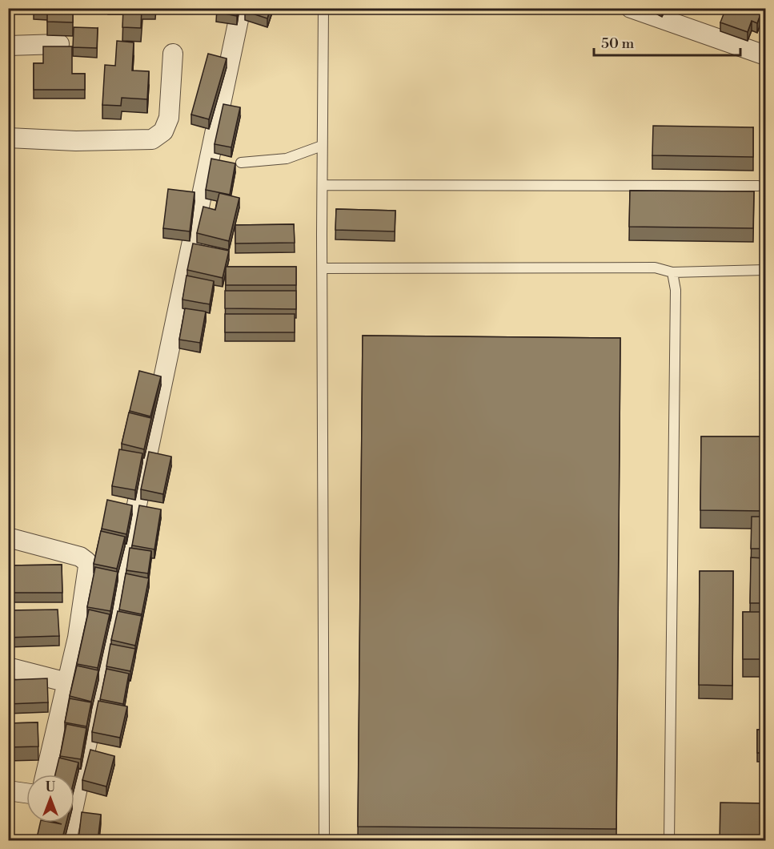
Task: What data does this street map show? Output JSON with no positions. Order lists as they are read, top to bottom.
{
  "scale_bar": "50 m",
  "north": "top"
}
